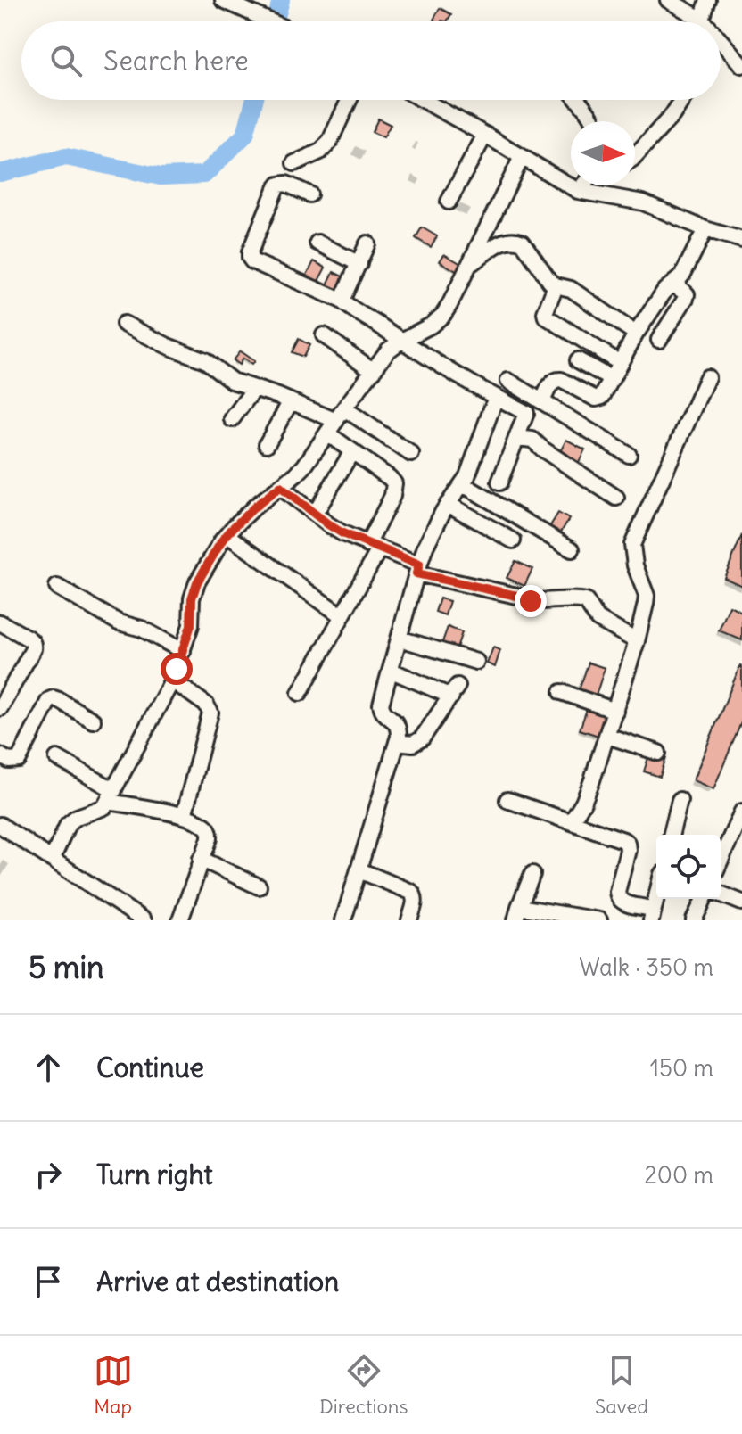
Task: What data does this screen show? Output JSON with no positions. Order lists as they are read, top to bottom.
{
  "north": "right",
  "page": {
    "search": "Search here",
    "heading": ["5 min", "Walk · 350 m"],
    "list": [
      ["Continue", "150 m"],
      ["Turn right", "200 m"],
      "Arrive at destination"
    ],
    "nav": ["Map", "Directions", "Saved"]
  }
}
